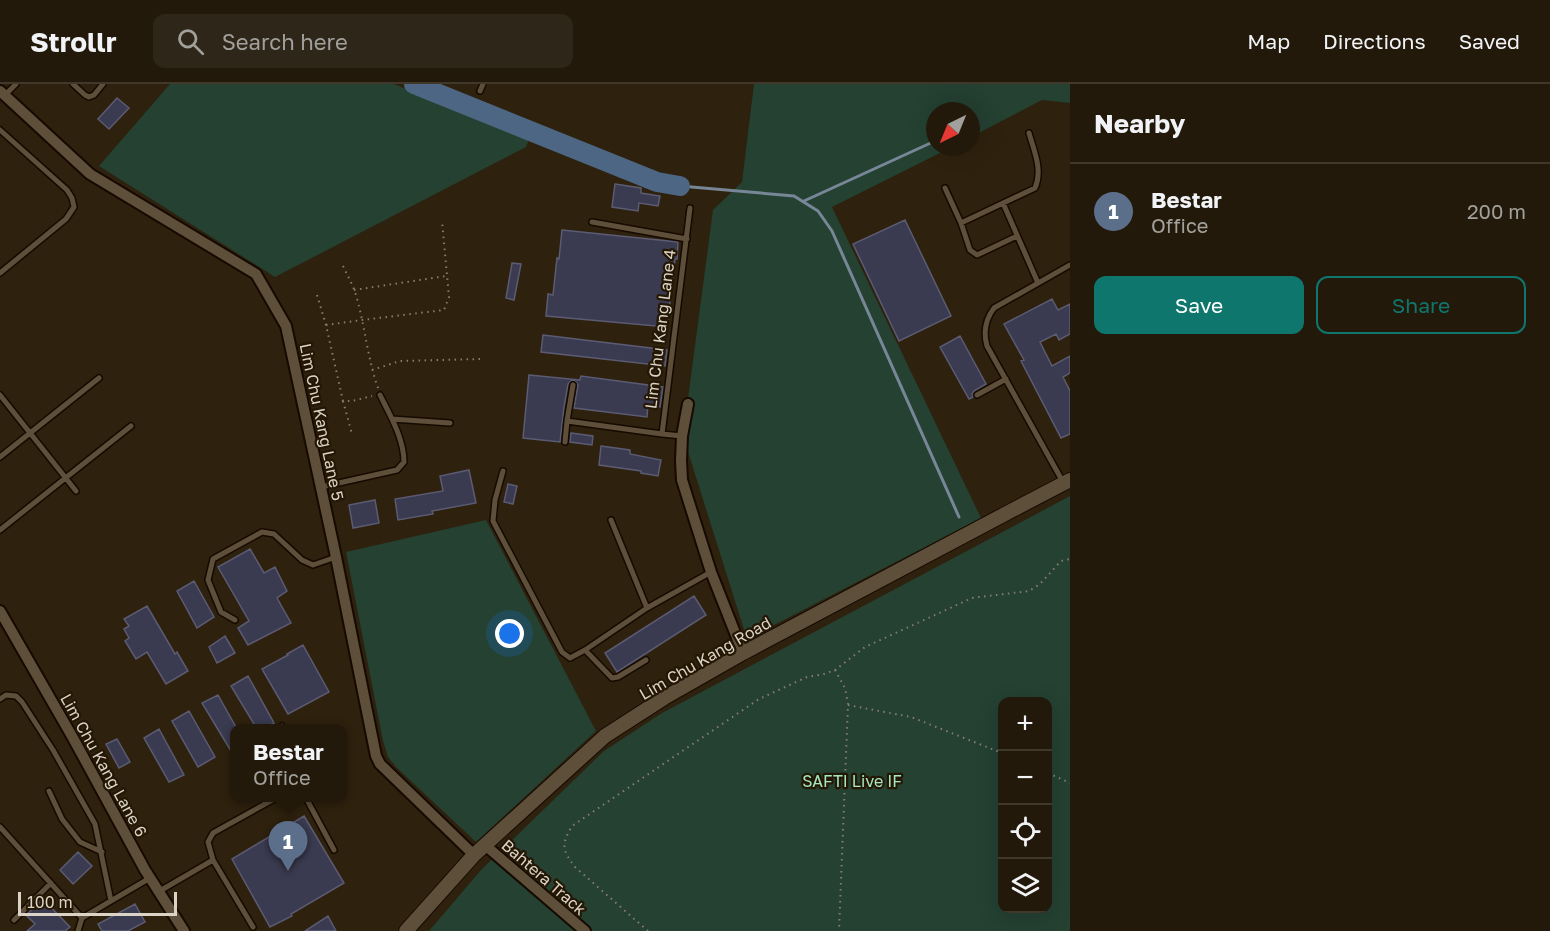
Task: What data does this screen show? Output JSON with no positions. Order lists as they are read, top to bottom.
{
  "streets": {
    "main road": ["Lim Chu Kang Road"],
    "street": ["Lim Chu Kang Lane 5", "Lim Chu Kang Lane 6", "Bahtera Track"],
    "lane": ["Lim Chu Kang Lane 4"]
  },
  "crossings": [
    ["Lim Chu Kang Lane 5", "Lim Chu Kang Road"],
    ["Lim Chu Kang Road", "Bahtera Track"]
  ],
  "parks": ["SAFTI Live IF"],
  "scale_bar": "100 m",
  "north": "bottom left",
  "page": {
    "header": "Strollr",
    "search": "Search here",
    "nav": ["Map", "Directions", "Saved"],
    "heading": "Nearby",
    "list": [
      {
        "mark": "1",
        "name": "Bestar",
        "note": "Office",
        "value": "200 m"
      }
    ],
    "buttons": ["Save", "Share"],
    "map_buttons": ["+", "−"],
    "popup": ["Bestar", "Office"],
    "pins": "1",
    "scale": "100 m"
  }
}
